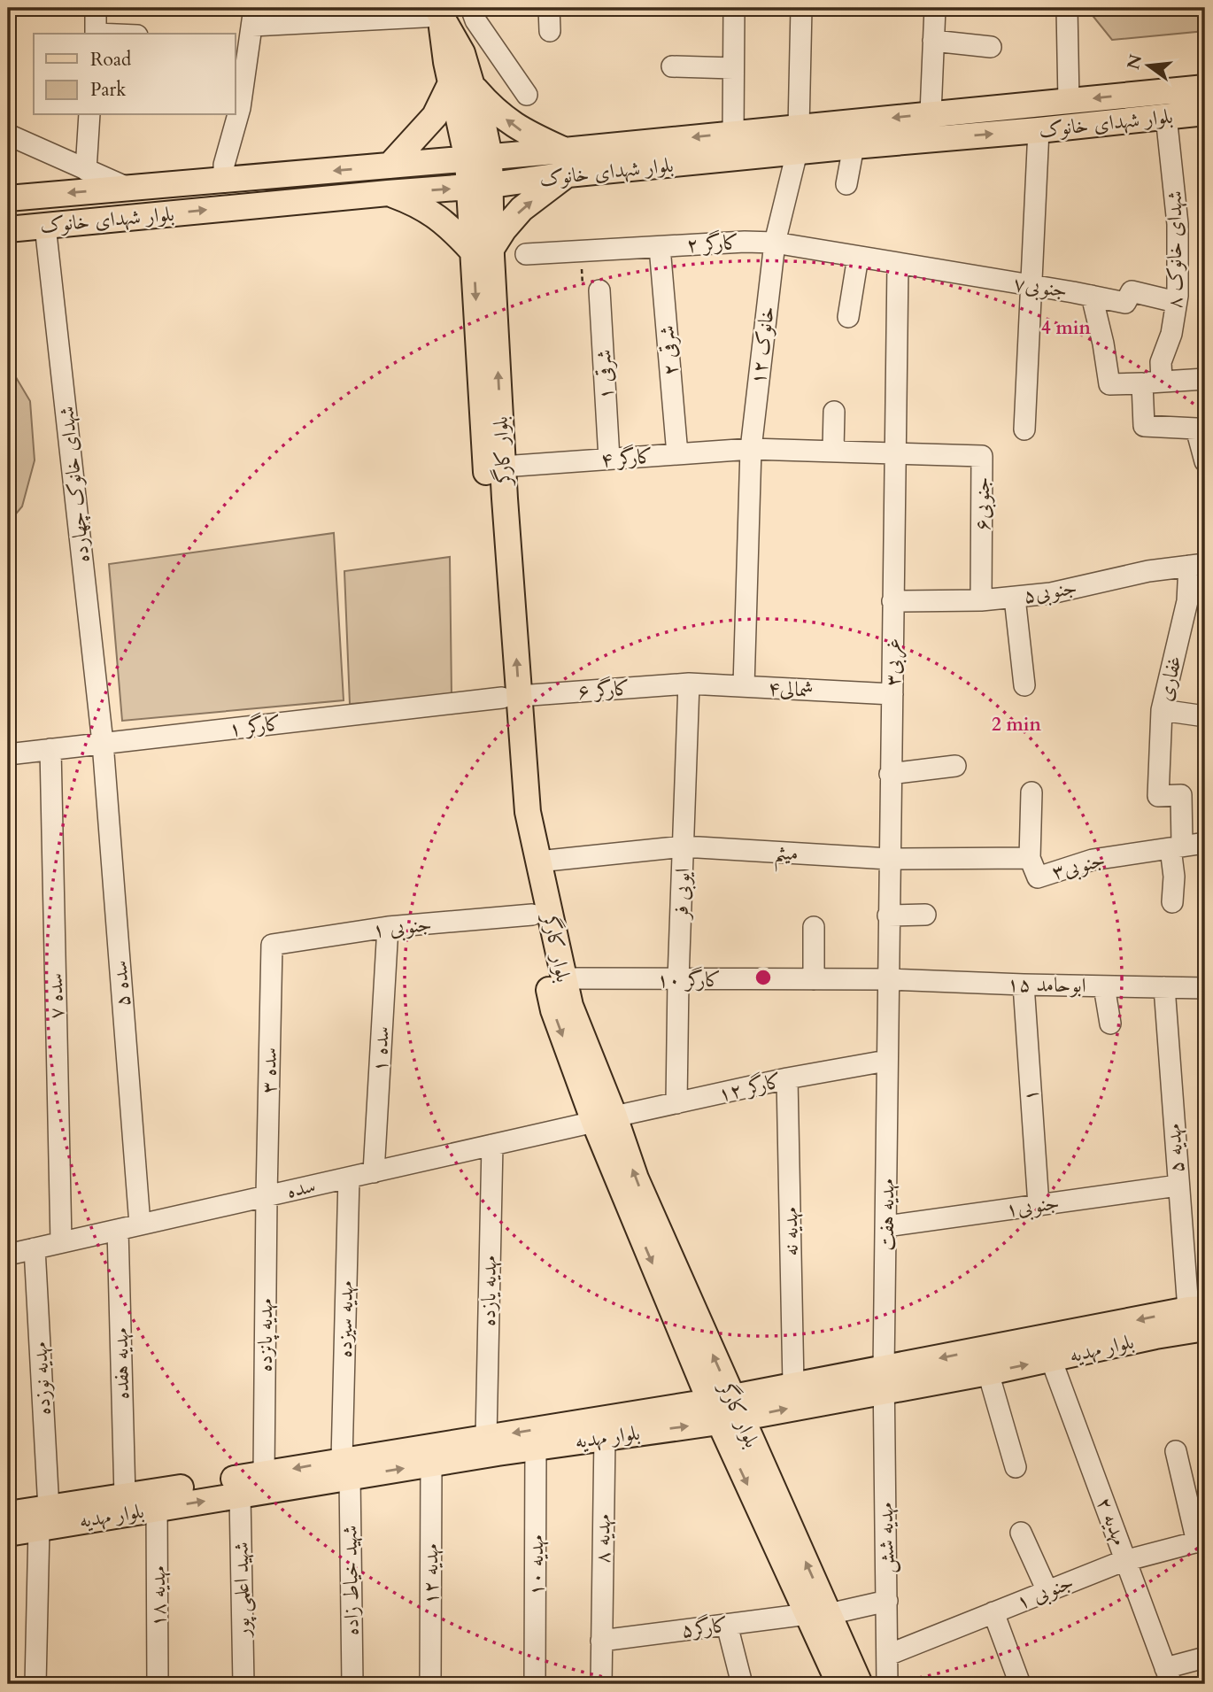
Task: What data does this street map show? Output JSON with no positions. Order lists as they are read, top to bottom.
{
  "streets": {
    "main road": ["بلوار شهدای خانوک", "بلوار کارگر", "بلوار مهدیه"],
    "street": [
      "کارگر ۲",
      "شهدای خانوک ۸",
      "جنوبی۷",
      "خانوک ۱۲",
      "شرقی ۲",
      "شرقی ۱",
      "کارگر ۴",
      "شهدای خانوک چهارده",
      "جنوبی۶",
      "جنوبی۵",
      "غربی۳",
      "غفاری",
      "شمالی۴",
      "کارگر ۶",
      "کارگر ۱",
      "میثم",
      "جنوبی۳",
      "ایوبی فر",
      "۱ جنوبی",
      "کارگر ۱۰",
      "سده ۵",
      "ابوحامد ۱۵",
      "سده ۷",
      "سده ۱",
      "سده ۳",
      "کارگر ۱۲",
      "۱",
      "مهدیه ۵",
      "سده",
      "جنوبی۱",
      "مهدیه هفت",
      "مهدیه نه",
      "مهدیه یازده",
      "مهدیه سیزده",
      "مهدیه پانزده",
      "مهدیه هفده",
      "مهدیه نوزده",
      "مهدیه ۲",
      "مهدیه شش",
      "مهدیه ۸",
      "مهدیه ۱۰",
      "مهدیه ۱۲",
      "شهید خیاط زاده",
      "شهید اعلمی پور",
      "مهدیه ۱۸",
      "کارگر۵"
    ]
  },
  "crossings": [
    ["بلوار شهدای خانوک", "شهدای خانوک ۸"],
    ["بلوار شهدای خانوک", "خانوک ۱۲"],
    ["بلوار شهدای خانوک", "بلوار کارگر"],
    ["بلوار شهدای خانوک", "شهدای خانوک چهارده"],
    ["کارگر ۲", "جنوبی۷"],
    ["کارگر ۲", "خانوک ۱۲"],
    ["کارگر ۲", "شرقی ۲"],
    ["کارگر ۲", "غربی۳"],
    ["شهدای خانوک ۸", "جنوبی۷"],
    ["جنوبی۷", "غربی۳"],
    ["خانوک ۱۲", "کارگر ۴"],
    ["خانوک ۱۲", "شمالی۴"],
    ["شرقی ۲", "کارگر ۴"],
    ["شرقی ۱", "کارگر ۴"],
    ["بلوار کارگر", "کارگر ۴"],
    ["بلوار کارگر", "کارگر ۶"],
    ["بلوار کارگر", "کارگر ۱"],
    ["بلوار کارگر", "میثم"],
    ["بلوار کارگر", "۱ جنوبی"],
    ["بلوار کارگر", "کارگر ۱۰"],
    ["بلوار کارگر", "کارگر ۱۲"],
    ["بلوار کارگر", "سده"],
    ["بلوار کارگر", "بلوار مهدیه"],
    ["بلوار کارگر", "کارگر۵"],
    ["کارگر ۴", "جنوبی۶"],
    ["کارگر ۴", "غربی۳"],
    ["شهدای خانوک چهارده", "کارگر ۱"],
    ["شهدای خانوک چهارده", "سده ۵"],
    ["جنوبی۶", "جنوبی۵"],
    ["جنوبی۶", "غربی۳"],
    ["جنوبی۵", "غربی۳"],
    ["جنوبی۵", "غفاری"],
    ["غربی۳", "شمالی۴"],
    ["غربی۳", "میثم"],
    ["غربی۳", "جنوبی۳"],
    ["غربی۳", "کارگر ۱۰"],
    ["غربی۳", "ابوحامد ۱۵"],
    ["غربی۳", "کارگر ۱۲"],
    ["غربی۳", "مهدیه هفت"],
    ["شمالی۴", "کارگر ۶"],
    ["شمالی۴", "ایوبی فر"],
    ["کارگر ۶", "کارگر ۱"],
    ["کارگر ۶", "ایوبی فر"],
    ["کارگر ۱", "سده ۵"],
    ["کارگر ۱", "سده ۷"],
    ["میثم", "جنوبی۳"],
    ["میثم", "ایوبی فر"],
    ["ایوبی فر", "کارگر ۱۰"],
    ["ایوبی فر", "کارگر ۱۲"],
    ["۱ جنوبی", "سده ۱"],
    ["۱ جنوبی", "سده ۳"],
    ["۱ جنوبی", "مهدیه ۲"],
    ["۱ جنوبی", "مهدیه شش"],
    ["کارگر ۱۰", "ابوحامد ۱۵"],
    ["سده ۵", "سده"],
    ["ابوحامد ۱۵", "۱"],
    ["ابوحامد ۱۵", "مهدیه ۵"],
    ["سده ۷", "سده"],
    ["سده ۱", "سده"],
    ["سده ۳", "سده"],
    ["سده ۳", "مهدیه پانزده"],
    ["کارگر ۱۲", "سده"],
    ["کارگر ۱۲", "مهدیه هفت"],
    ["کارگر ۱۲", "مهدیه نه"],
    ["۱", "جنوبی۱"],
    ["مهدیه ۵", "جنوبی۱"],
    ["مهدیه ۵", "بلوار مهدیه"],
    ["سده", "مهدیه یازده"],
    ["سده", "مهدیه سیزده"],
    ["سده", "مهدیه پانزده"],
    ["سده", "مهدیه هفده"],
    ["سده", "مهدیه نوزده"],
    ["جنوبی۱", "مهدیه هفت"],
    ["مهدیه هفت", "بلوار مهدیه"],
    ["مهدیه هفت", "مهدیه شش"],
    ["مهدیه نه", "بلوار مهدیه"],
    ["مهدیه یازده", "بلوار مهدیه"],
    ["مهدیه سیزده", "بلوار مهدیه"],
    ["مهدیه سیزده", "شهید خیاط زاده"],
    ["مهدیه پانزده", "بلوار مهدیه"],
    ["بلوار مهدیه", "مهدیه هفده"],
    ["بلوار مهدیه", "مهدیه نوزده"],
    ["بلوار مهدیه", "مهدیه ۲"],
    ["بلوار مهدیه", "مهدیه شش"],
    ["بلوار مهدیه", "مهدیه ۸"],
    ["بلوار مهدیه", "مهدیه ۱۰"],
    ["بلوار مهدیه", "مهدیه ۱۲"],
    ["بلوار مهدیه", "شهید خیاط زاده"],
    ["بلوار مهدیه", "شهید اعلمی پور"],
    ["بلوار مهدیه", "مهدیه ۱۸"],
    ["مهدیه شش", "کارگر۵"],
    ["مهدیه ۸", "کارگر۵"]
  ],
  "legend": ["Road", "Park"],
  "north": "left",
  "rings": ["4 min", "2 min"]
}
